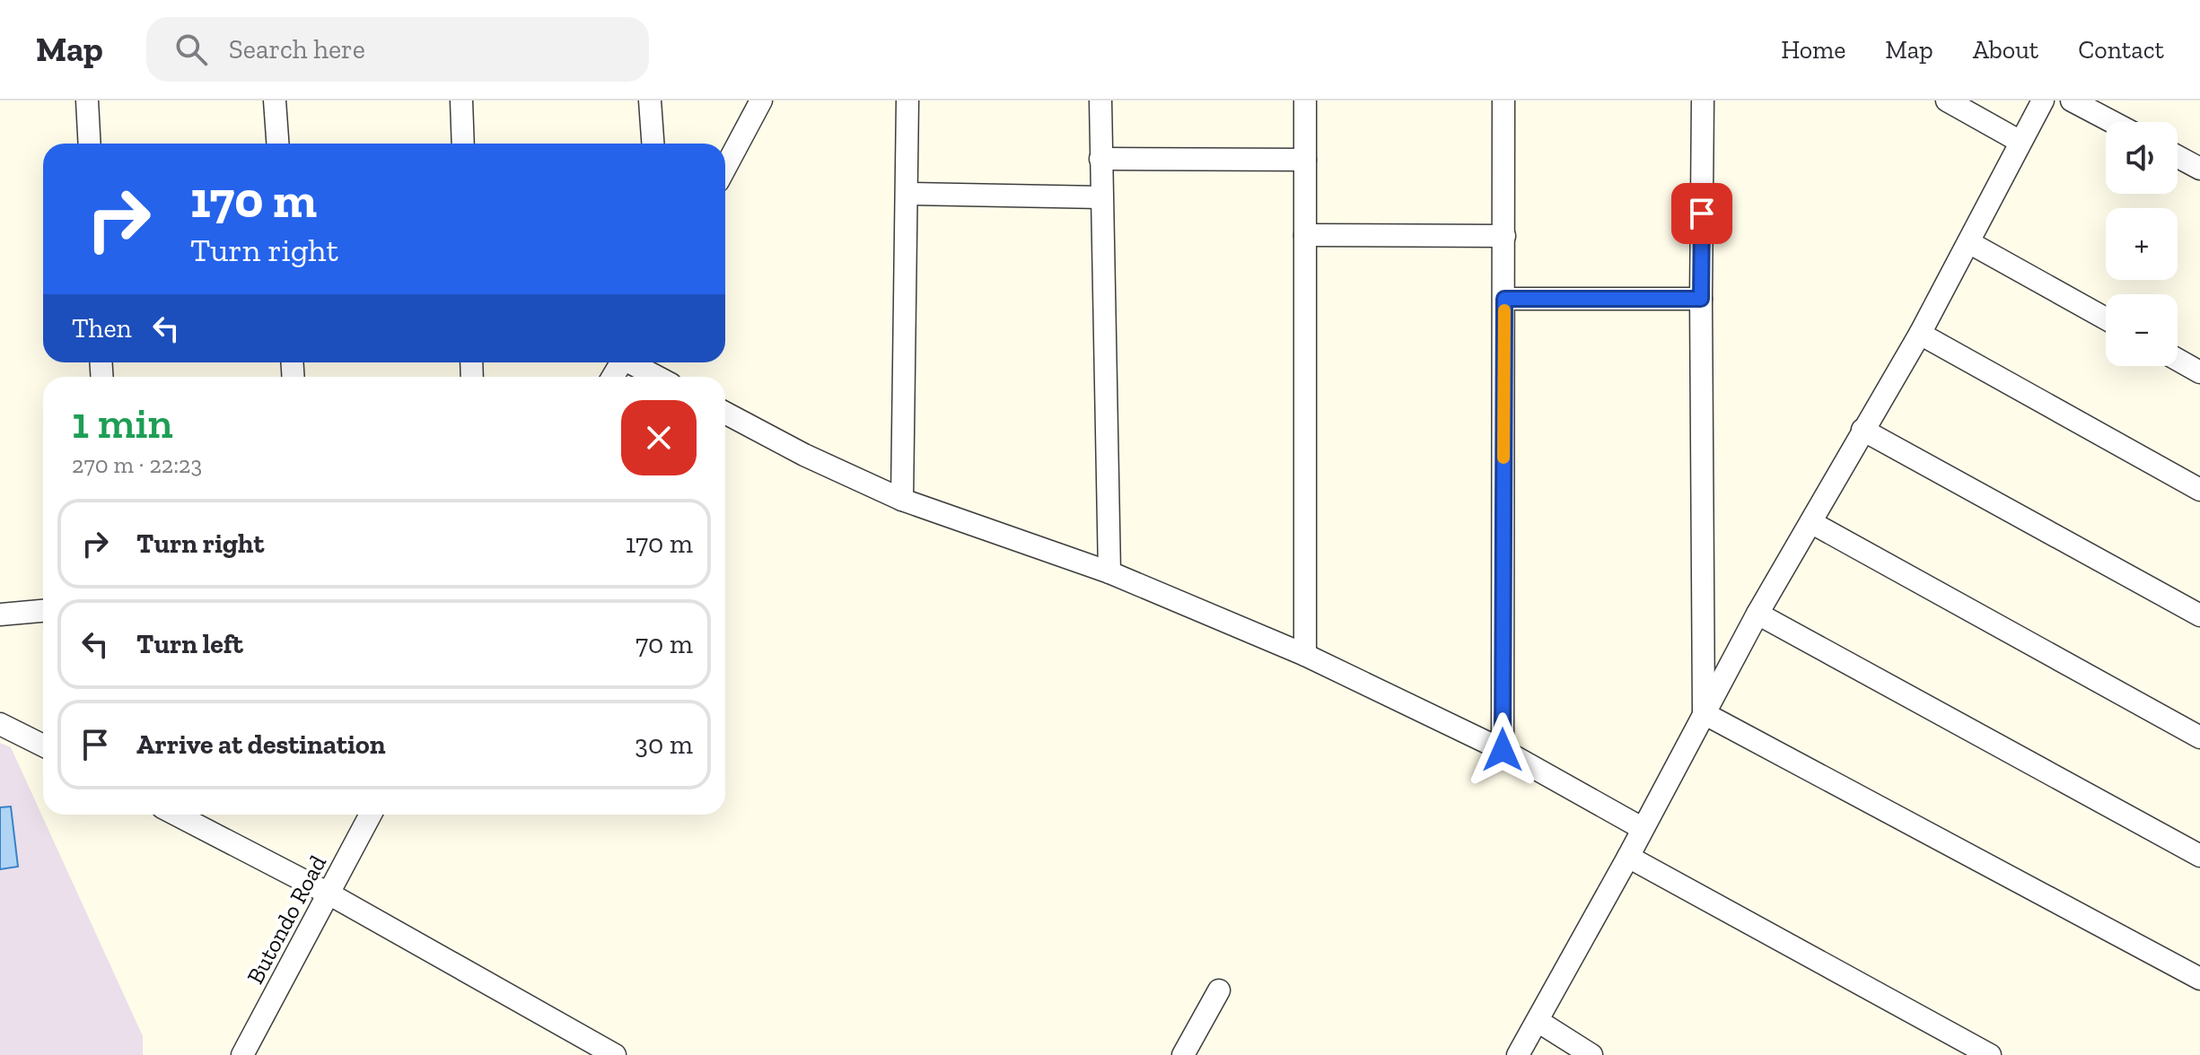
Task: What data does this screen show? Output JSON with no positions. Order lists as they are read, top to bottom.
{
  "streets": {
    "street": ["Butondo Road"]
  },
  "page": {
    "header": "Map",
    "search": "Search here",
    "nav": [
      "Home",
      "Map",
      "About",
      "Contact"
    ],
    "map_buttons": ["+", "−"],
    "turn": ["170 m", "Turn right"],
    "then": "Then",
    "heading": ["1 min", "270 m · 22:23"],
    "list": [
      {
        "name": "Turn right",
        "value": "170 m"
      },
      {
        "name": "Turn left",
        "value": "70 m"
      },
      {
        "name": "Arrive at destination",
        "value": "30 m"
      }
    ]
  }
}
